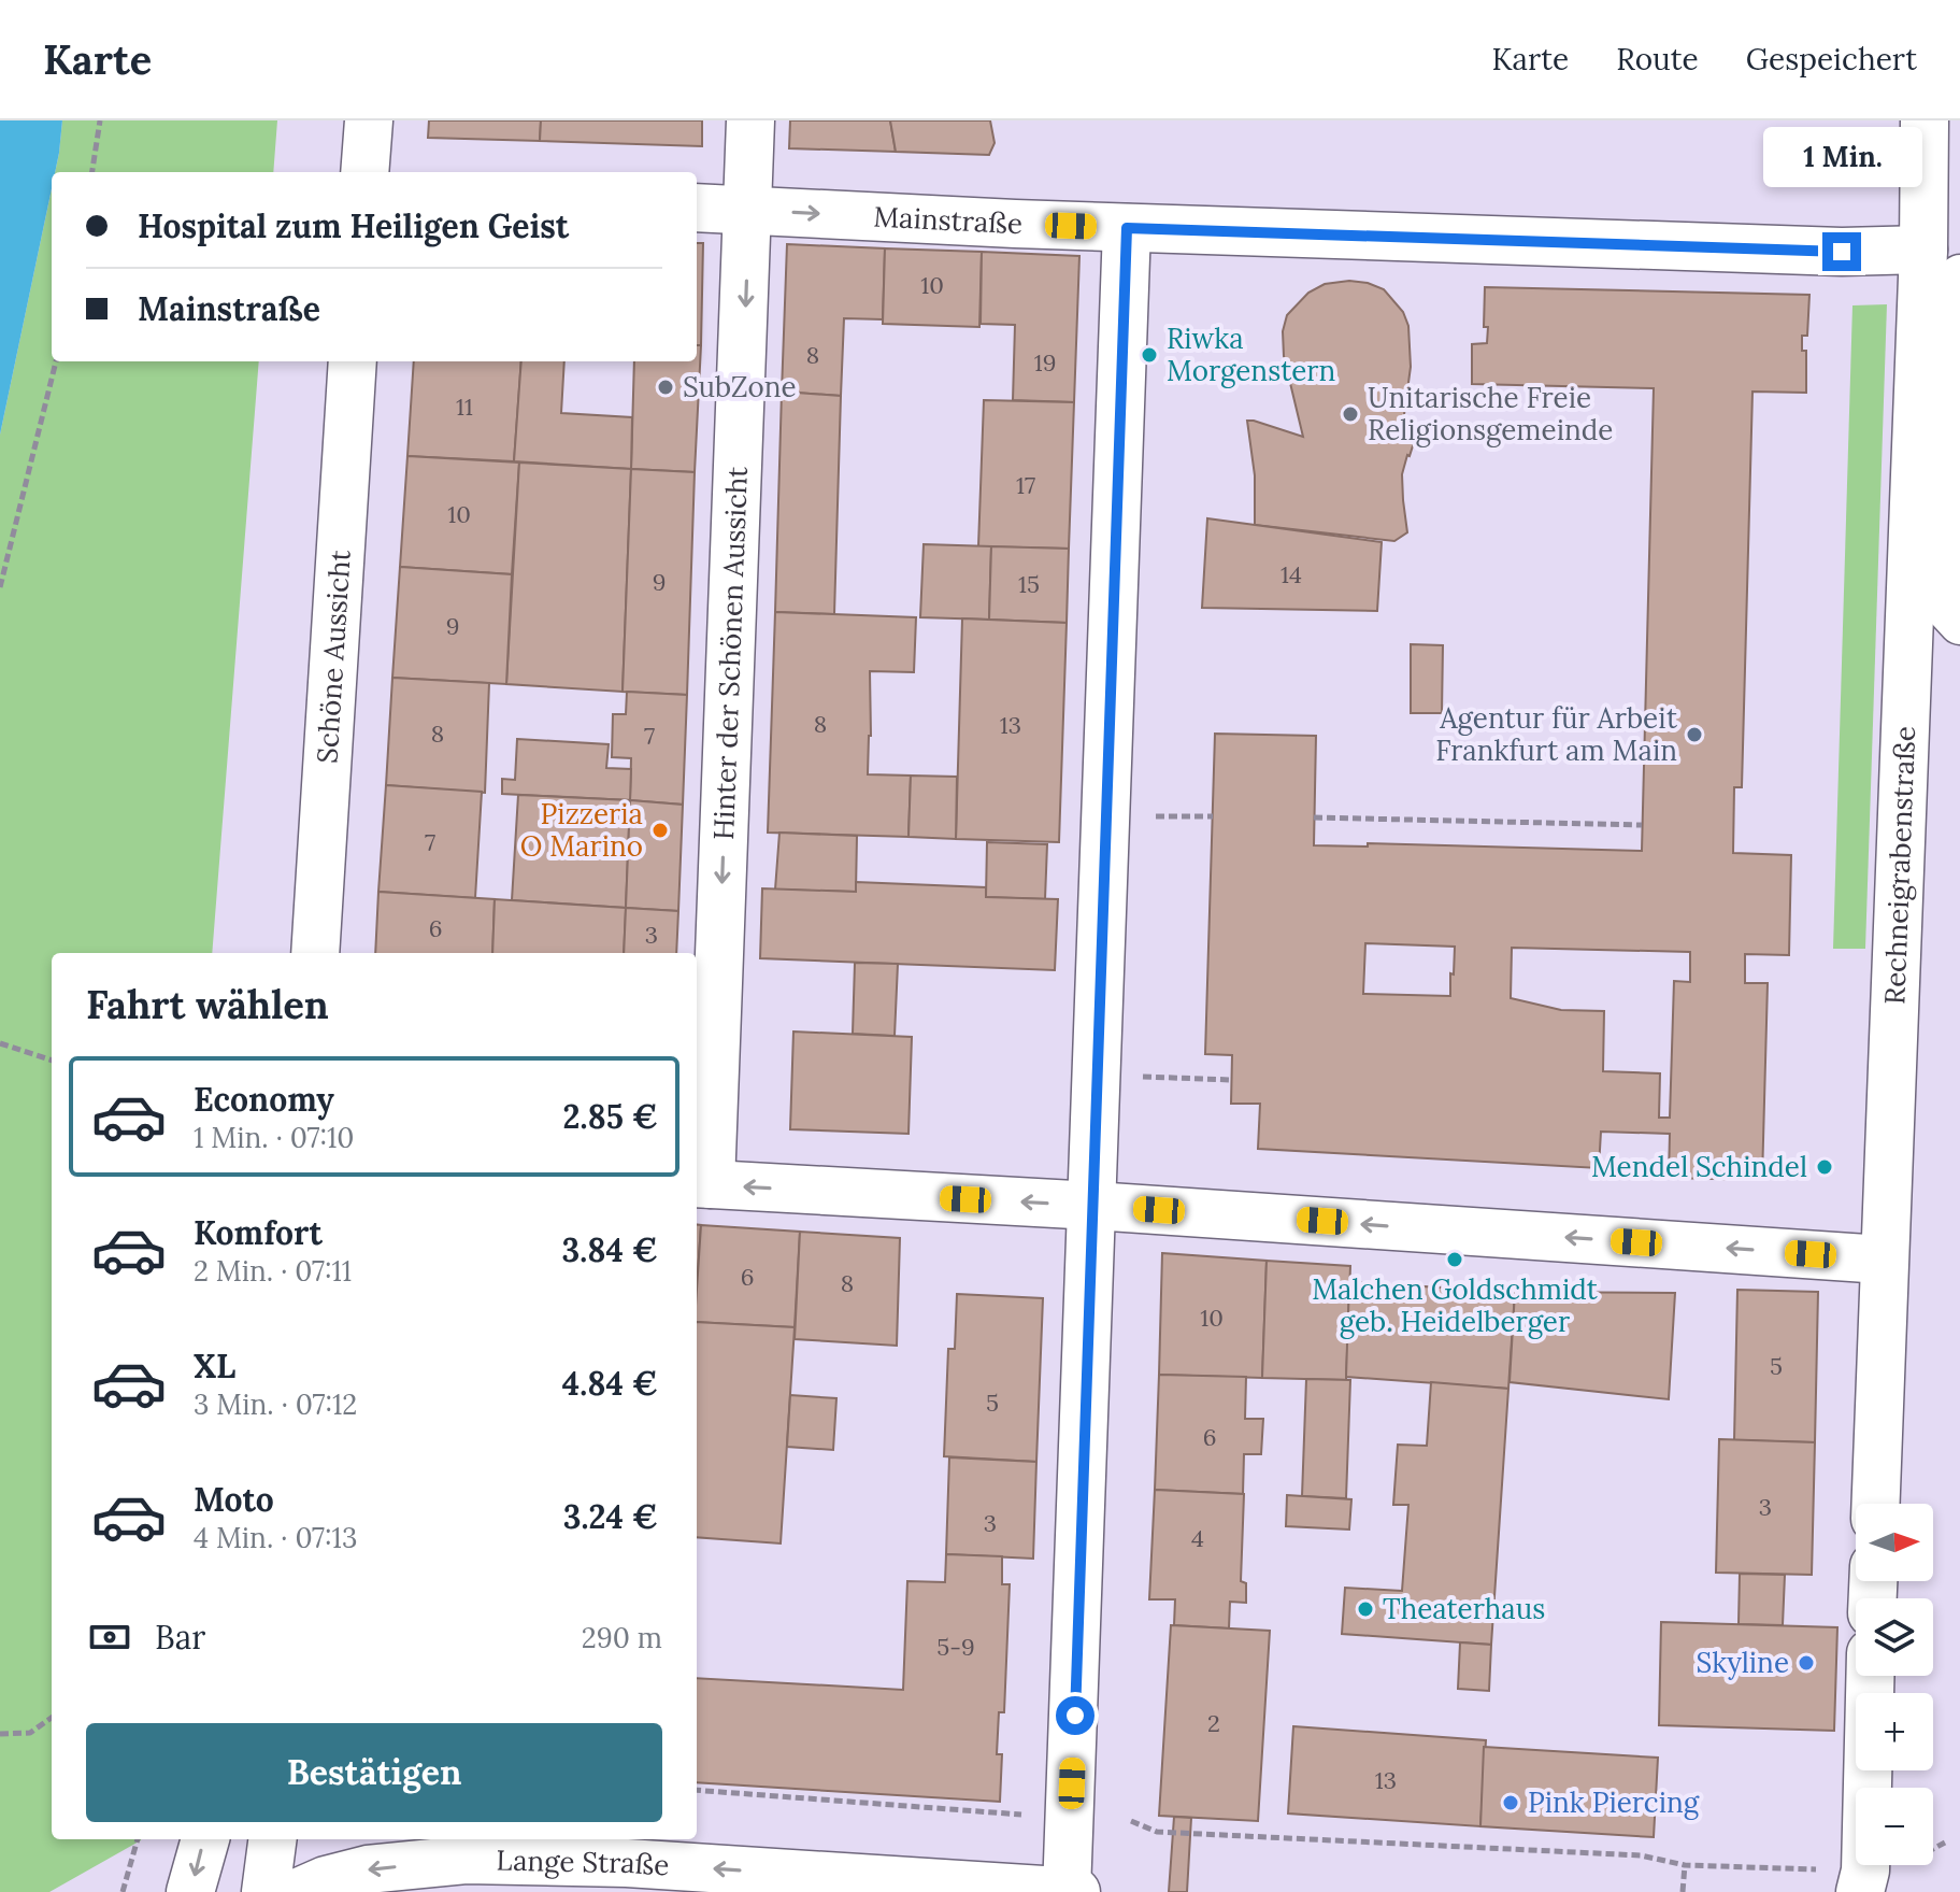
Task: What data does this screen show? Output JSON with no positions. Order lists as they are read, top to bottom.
{
  "streets": {
    "street": [
      "Mainstraße",
      "Hinter der Schönen Aussicht",
      "Schöne Aussicht",
      "Rechneigrabenstraße",
      "Lange Straße"
    ]
  },
  "crossings": [
    ["Mainstraße", "Hinter der Schönen Aussicht"],
    ["Mainstraße", "Rechneigrabenstraße"]
  ],
  "one_way": ["Lange Straße"],
  "places": [
    "Riwka Morgenstern",
    "SubZone",
    "Unitarische Freie Religionsgemeinde",
    "Agentur für Arbeit Frankfurt am Main",
    "Pizzeria O Marino",
    "Mendel Schindel",
    "Malchen Goldschmidt geb. Heidelberger",
    "Theaterhaus",
    "Skyline",
    "Pink Piercing"
  ],
  "house_numbers": [
    "10",
    "8",
    "19",
    "11",
    "17",
    "10",
    "14",
    "9",
    "15",
    "9",
    "8",
    "13",
    "8",
    "7",
    "7",
    "6",
    "3",
    "6",
    "8",
    "10",
    "5",
    "5",
    "6",
    "3",
    "3",
    "4",
    "5-9",
    "2",
    "13"
  ],
  "north": "right",
  "page": {
    "header": "Karte",
    "nav": ["Karte", "Route", "Gespeichert"],
    "bubble": "1 Min.",
    "banner": ["Hospital zum Heiligen Geist", "Mainstraße"],
    "heading": "Fahrt wählen",
    "list": [
      {
        "name": "Economy",
        "note": "1 Min. · 07:10",
        "value": "2.85 €"
      },
      {
        "name": "Komfort",
        "note": "2 Min. · 07:11",
        "value": "3.84 €"
      },
      {
        "name": "XL",
        "note": "3 Min. · 07:12",
        "value": "4.84 €"
      },
      {
        "name": "Moto",
        "note": "4 Min. · 07:13",
        "value": "3.24 €"
      }
    ],
    "map_buttons": ["+", "−"],
    "pay": ["Bar", "290 m"],
    "buttons": "Bestätigen"
  }
}
